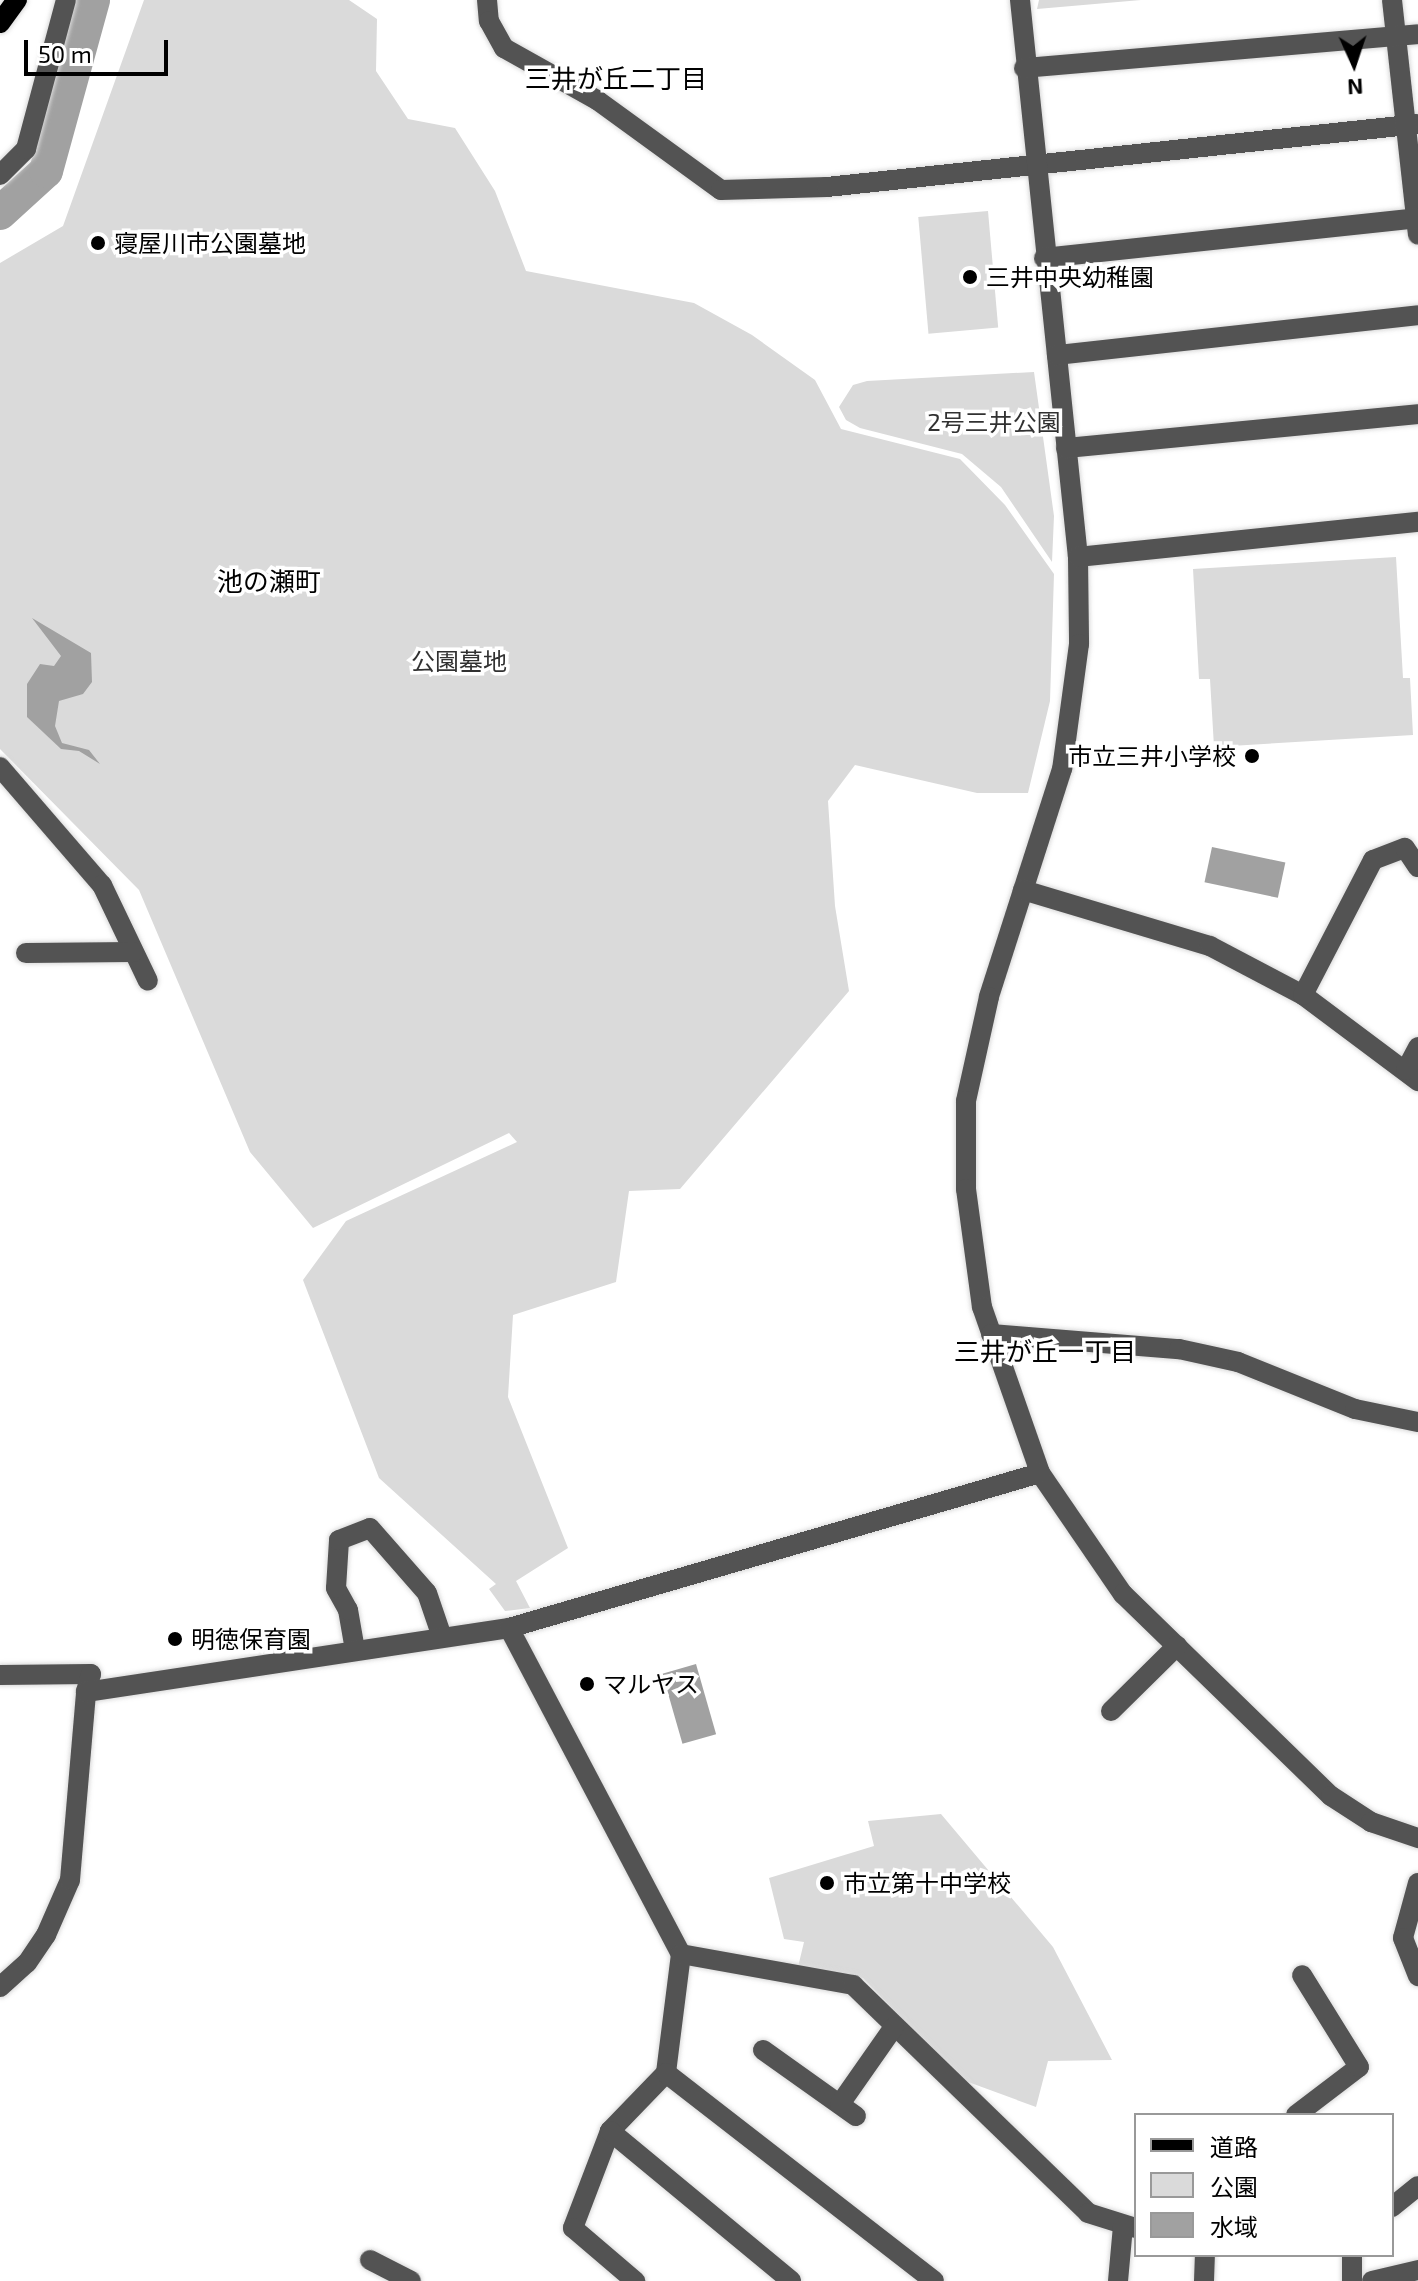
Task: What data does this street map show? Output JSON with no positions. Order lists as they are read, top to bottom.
{
  "districts": ["三井が丘二丁目", "池の瀬町", "三井が丘一丁目"],
  "parks": ["2号三井公園", "公園墓地"],
  "places": [
    "寝屋川市公園墓地",
    "三井中央幼稚園",
    "市立三井小学校",
    "明徳保育園",
    "マルヤス",
    "市立第十中学校"
  ],
  "legend": ["道路", "公園", "水域"],
  "scale_bar": "50 m",
  "north": "bottom"
}
